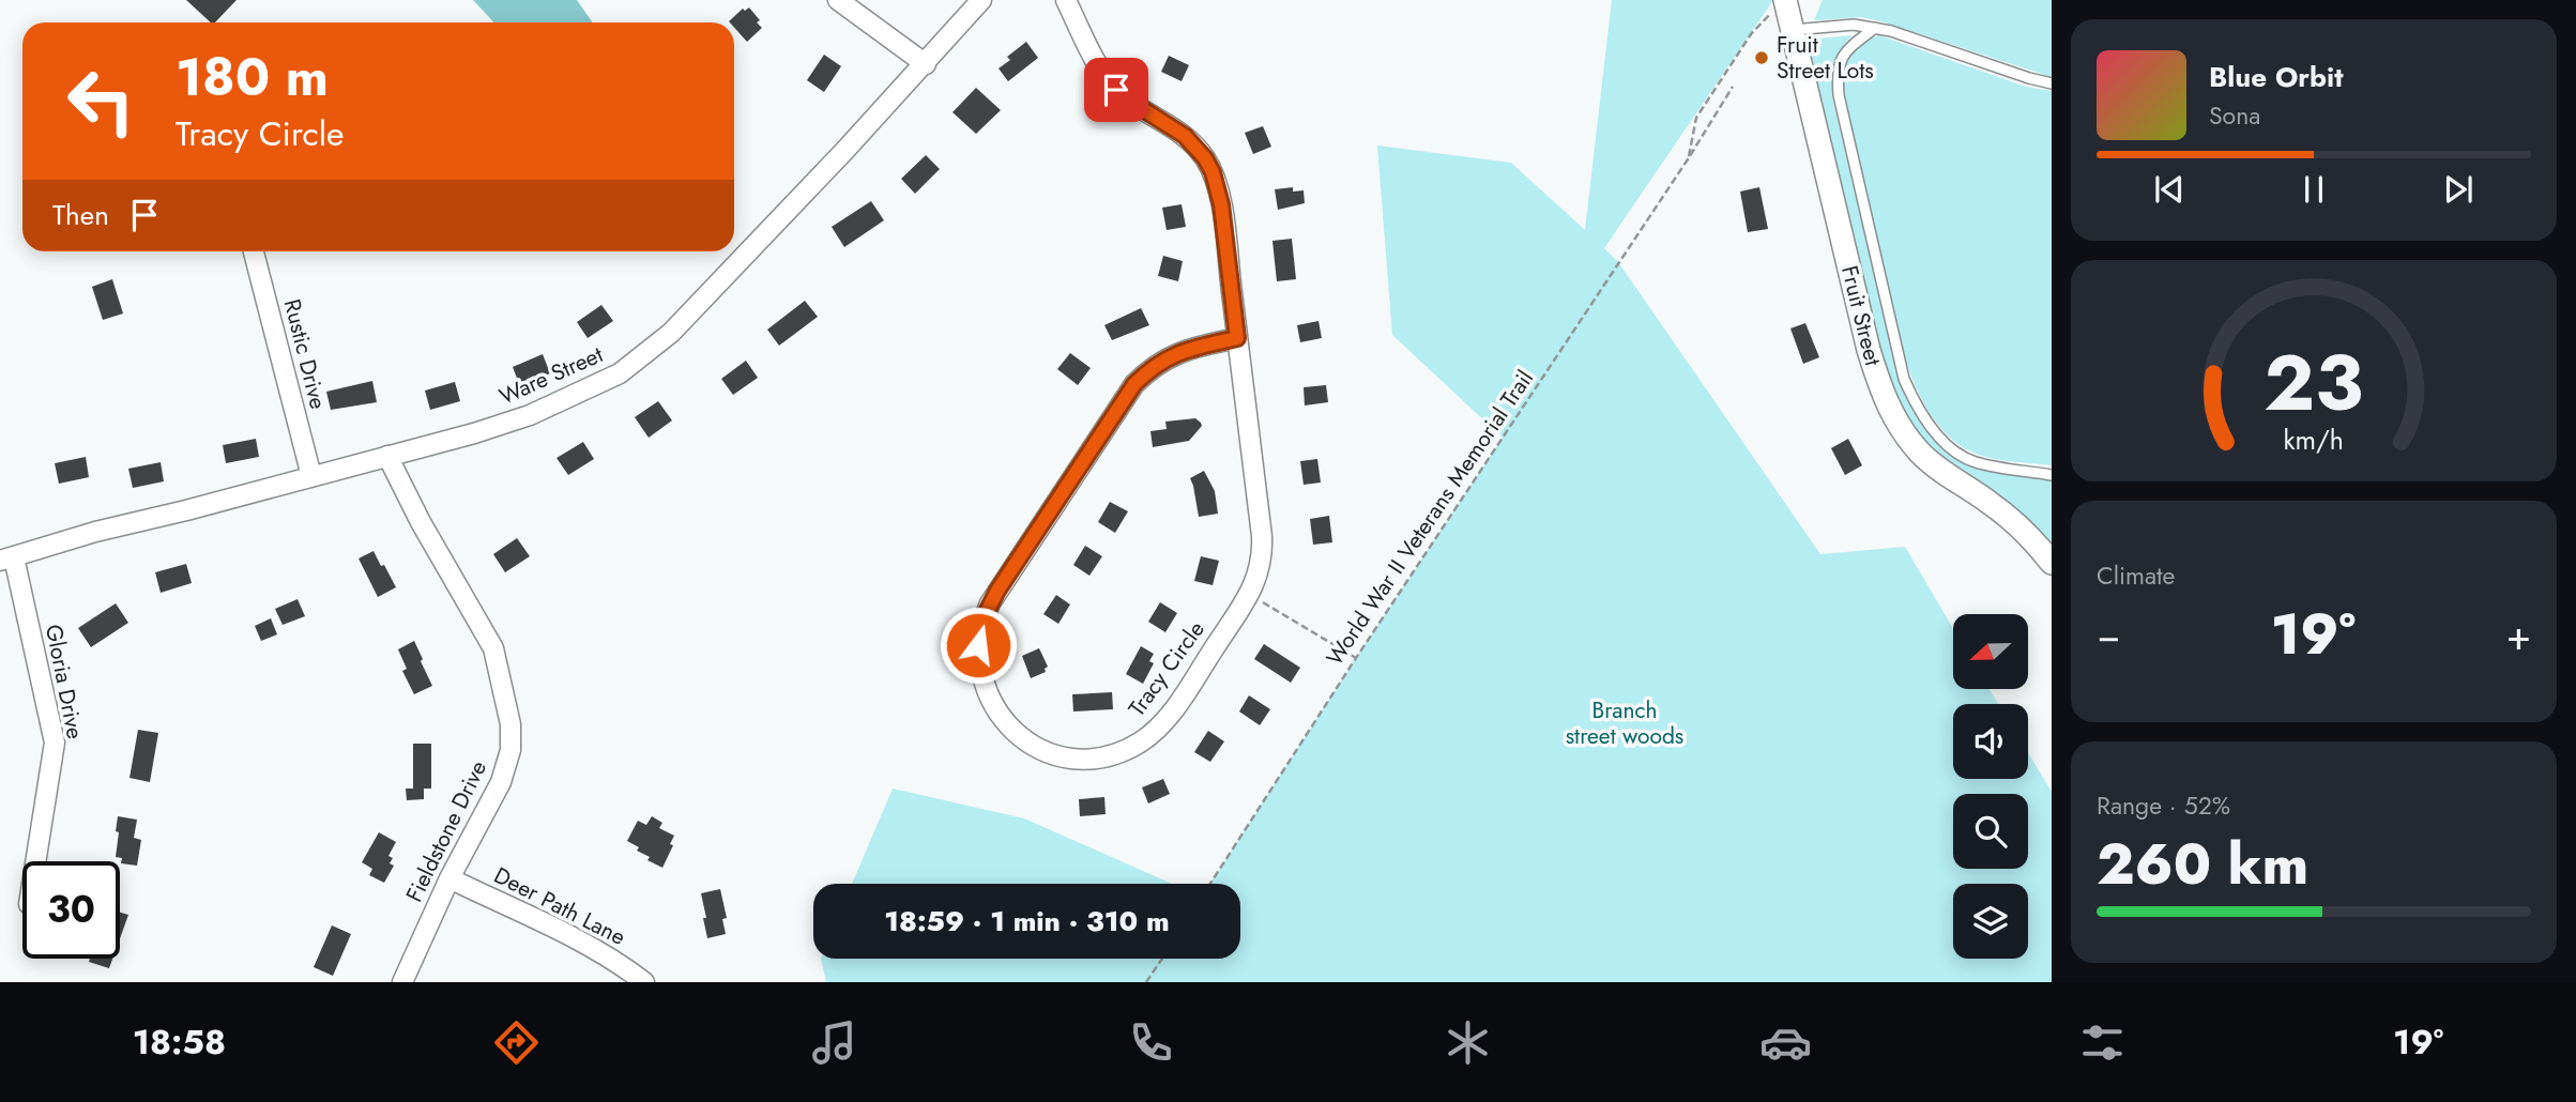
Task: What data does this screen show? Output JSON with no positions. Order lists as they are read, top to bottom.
{
  "streets": {
    "street": [
      "Fruit Street",
      "Rustic Drive",
      "Ware Street",
      "Tracy Circle",
      "Gloria Drive",
      "Fieldstone Drive",
      "Deer Path Lane"
    ],
    "path": ["World War II Veterans Memorial Trail"]
  },
  "crossings": [
    ["Fruit Street", "World War II Veterans Memorial Trail"],
    ["Rustic Drive", "Ware Street"],
    ["Ware Street", "Gloria Drive"],
    ["Ware Street", "Fieldstone Drive"],
    ["Fieldstone Drive", "Deer Path Lane"]
  ],
  "parks": ["Branch street woods"],
  "places": ["Fruit Street Lots"],
  "north": "left",
  "page": {
    "turn": ["180 m", "Tracy Circle"],
    "song": ["Blue Orbit", "Sona"],
    "then": "Then",
    "tile": [
      "Climate",
      ["Range · 52%", "260 km"]
    ],
    "heat": ["−", "19°", "+"],
    "limit": "30",
    "trip": "18:59 · 1 min · 310 m",
    "tabs": ["18:58", "19°"],
    "gauge": ["23", "km/h"]
  }
}
